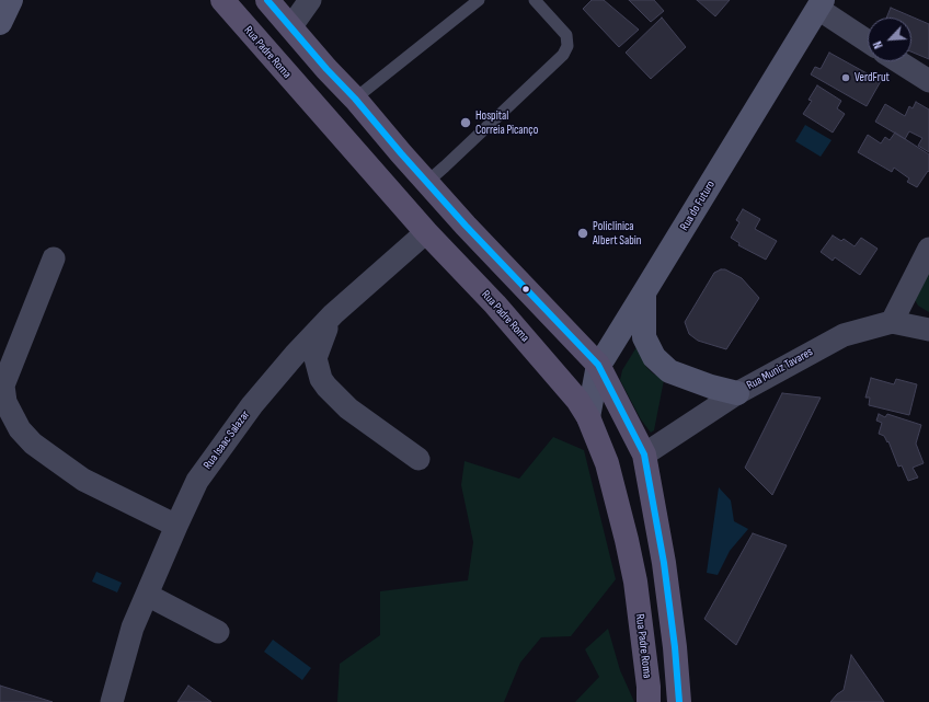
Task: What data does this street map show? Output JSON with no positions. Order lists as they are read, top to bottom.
{
  "streets": {
    "main road": ["Rua Padre Roma"],
    "street": ["Rua do Futuro", "Rua Muniz Tavares", "Rua Isaac Salazar"]
  },
  "crossings": [
    ["Rua Padre Roma", "Rua do Futuro"],
    ["Rua Padre Roma", "Rua Isaac Salazar"]
  ],
  "places": ["VerdFrut", "Hospital Correia Picanço", "Policlinica Albert Sabin"],
  "north": "bottom left"
}
